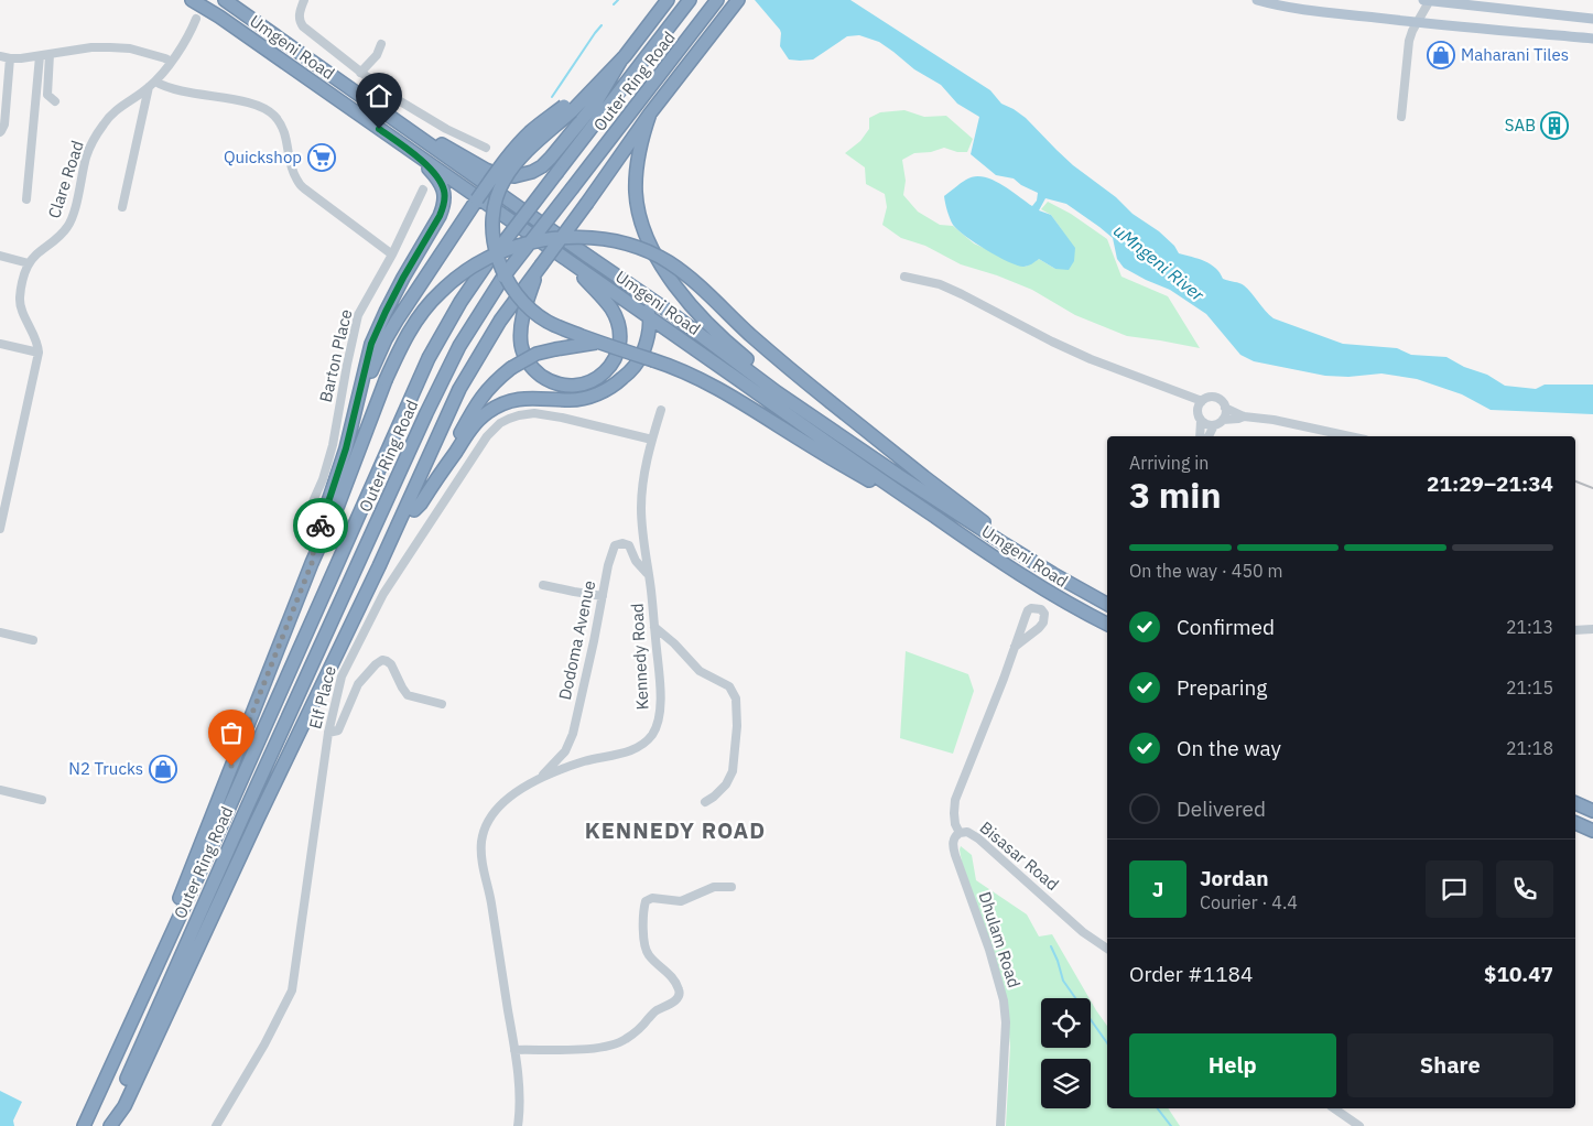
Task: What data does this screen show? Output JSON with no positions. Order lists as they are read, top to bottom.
{
  "streets": {
    "highway": ["Umgeni Road", "Outer Ring Road"],
    "street": [
      "Clare Road",
      "Barton Place",
      "Dodoma Avenue",
      "Kennedy Road",
      "Elf Place",
      "Bisasar Road",
      "Dhulam Road"
    ]
  },
  "crossings": [
    ["Dodoma Avenue", "Kennedy Road"],
    ["Kennedy Road", "Elf Place"],
    ["Bisasar Road", "Dhulam Road"]
  ],
  "districts": ["KENNEDY ROAD"],
  "water": ["uMngeni River"],
  "places": {
    "shop": ["Maharani Tiles", "N2 Trucks"],
    "building": ["SAB"],
    "supermarket": ["Quickshop"]
  },
  "page": {
    "heading": ["3 min", "Arriving in", "21:29–21:34"],
    "panel": [
      "Jordan",
      "Courier · 4.4",
      "Order #1184",
      "$10.47"
    ],
    "bar": "On the way · 450 m",
    "list": [
      ["Confirmed", "21:13"],
      ["Preparing", "21:15"],
      ["On the way", "21:18"],
      "Delivered"
    ],
    "round": "J",
    "buttons": ["Help", "Share"]
  }
}
